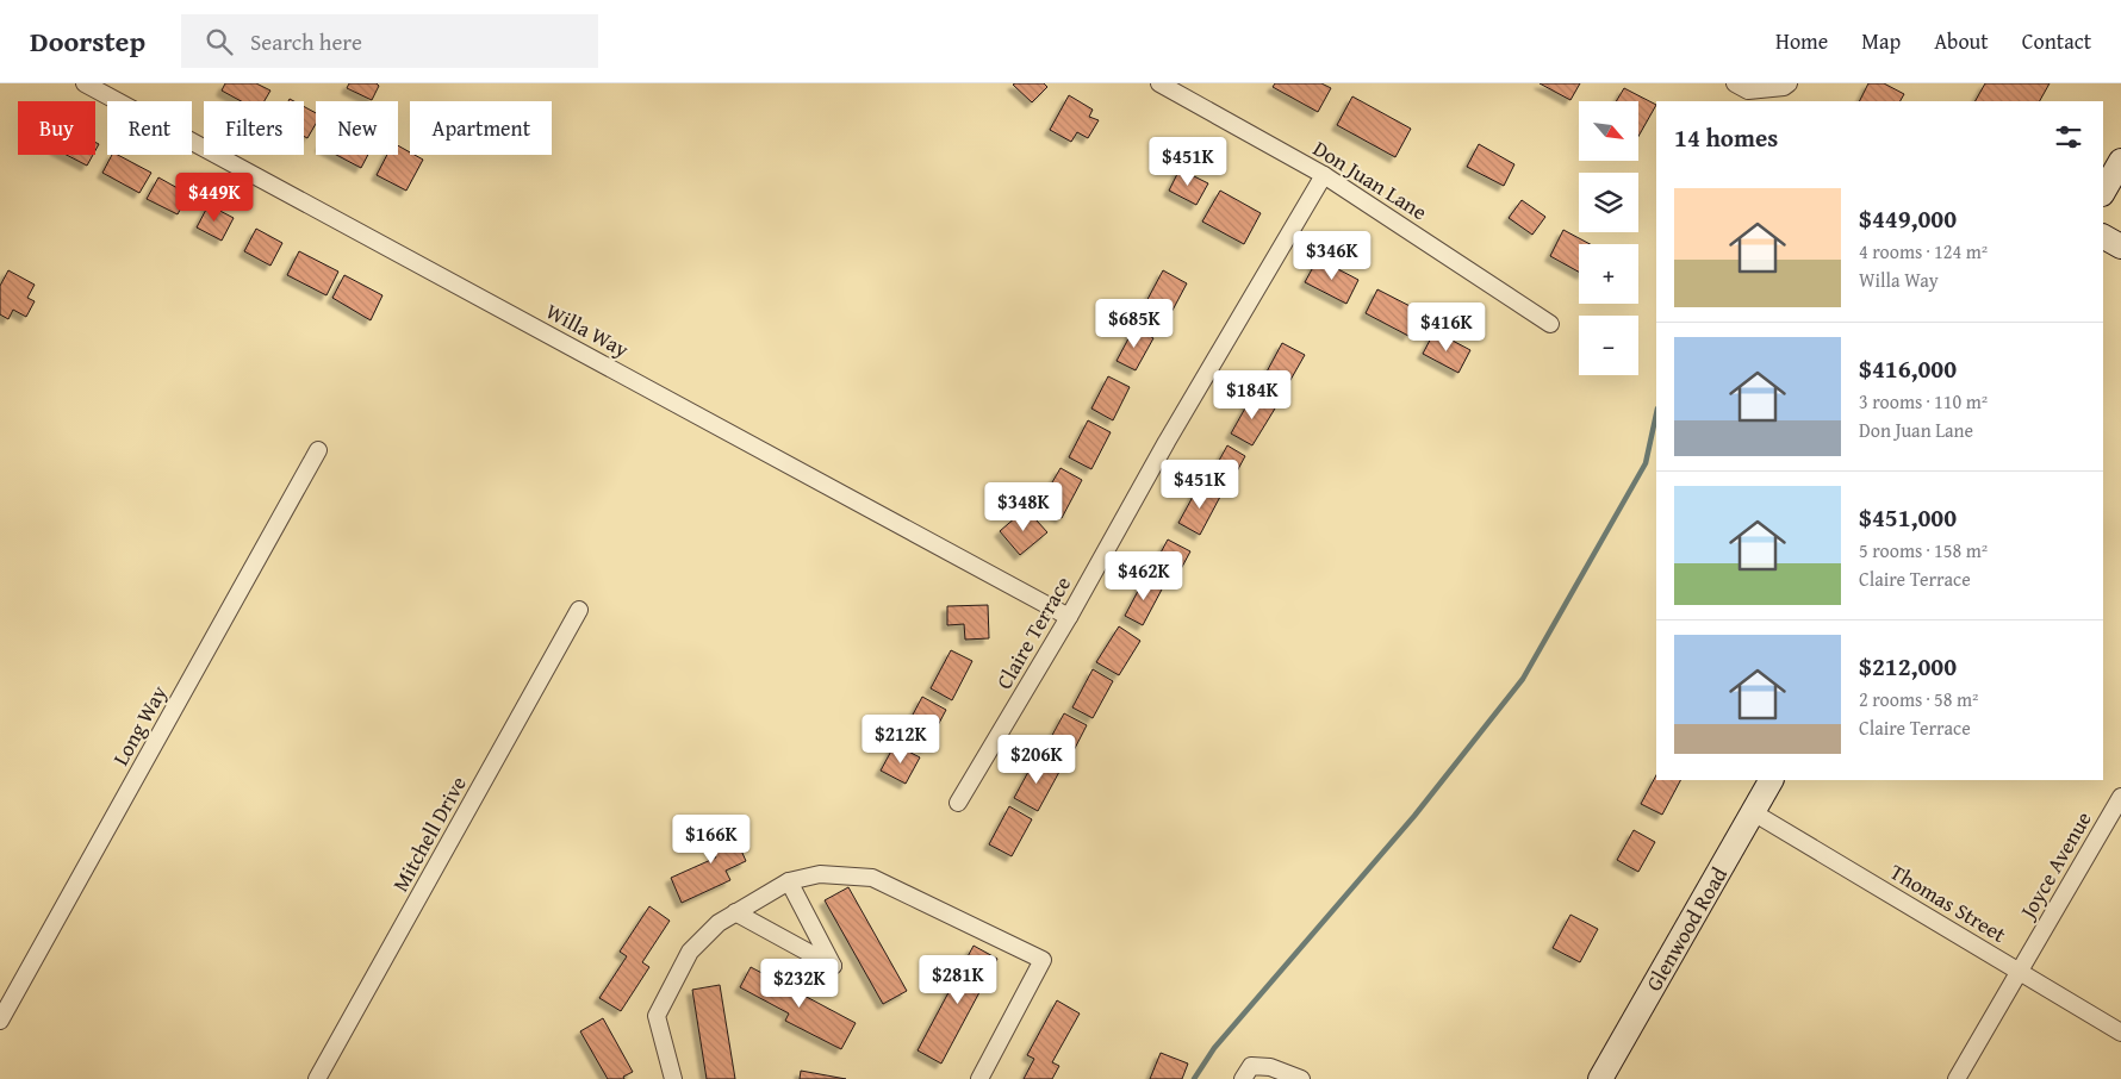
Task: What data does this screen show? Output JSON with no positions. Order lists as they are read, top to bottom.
{
  "streets": {
    "main road": ["Glenwood Road"],
    "street": [
      "Don Juan Lane",
      "Willa Way",
      "Claire Terrace",
      "Long Way",
      "Mitchell Drive",
      "Joyce Avenue",
      "Thomas Street"
    ]
  },
  "crossings": [
    ["Don Juan Lane", "Claire Terrace"],
    ["Willa Way", "Claire Terrace"],
    ["Joyce Avenue", "Thomas Street"],
    ["Thomas Street", "Glenwood Road"]
  ],
  "north": "bottom right",
  "page": {
    "header": "Doorstep",
    "search": "Search here",
    "nav": [
      "Home",
      "Map",
      "About",
      "Contact"
    ],
    "map_buttons": ["+", "−"],
    "chip": [
      "Buy",
      "Rent",
      "Filters",
      "New",
      "Apartment"
    ],
    "heading": "14 homes",
    "price": [
      "$451K",
      "$449K",
      "$346K",
      "$685K",
      "$416K",
      "$184K",
      "$451K",
      "$348K",
      "$462K",
      "$212K",
      "$206K",
      "$166K",
      "$281K",
      "$232K"
    ],
    "list": [
      {
        "name": "$449,000",
        "note": "4 rooms · 124 m² · Willa Way"
      },
      {
        "name": "$416,000",
        "note": "3 rooms · 110 m² · Don Juan Lane"
      },
      {
        "name": "$451,000",
        "note": "5 rooms · 158 m² · Claire Terrace"
      },
      {
        "name": "$212,000",
        "note": "2 rooms · 58 m² · Claire Terrace"
      }
    ]
  }
}
